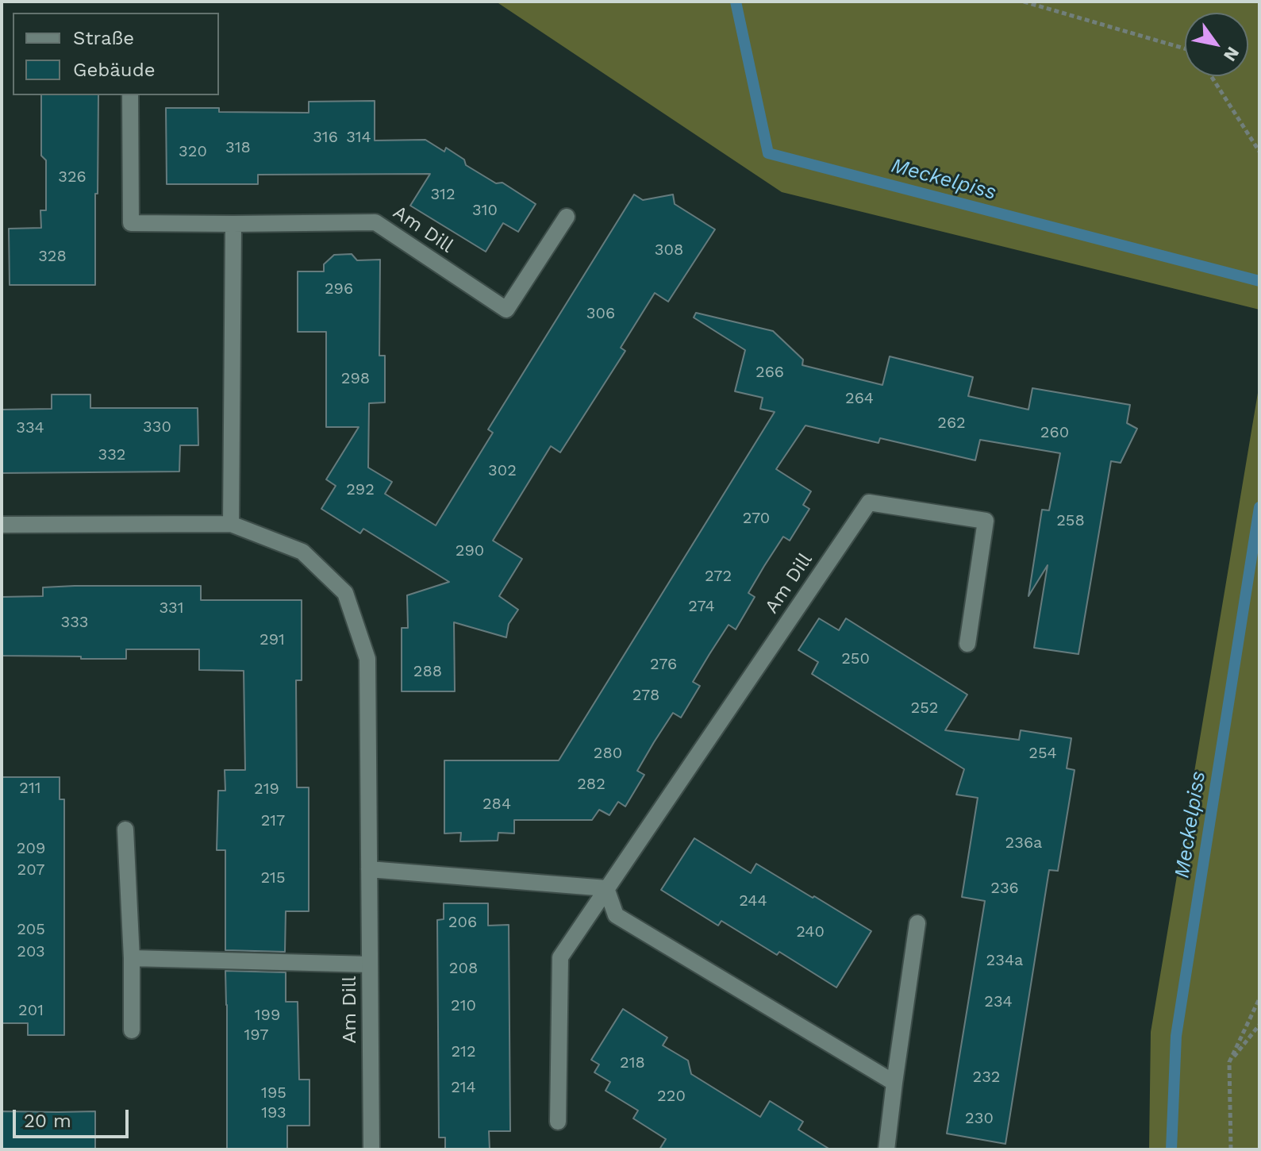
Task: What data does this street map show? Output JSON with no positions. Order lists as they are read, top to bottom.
{
  "streets": {
    "street": ["Am Dill"]
  },
  "water": ["Meckelpiss"],
  "house_numbers": [
    "316",
    "314",
    "318",
    "320",
    "326",
    "312",
    "310",
    "308",
    "328",
    "296",
    "306",
    "266",
    "298",
    "264",
    "262",
    "330",
    "334",
    "260",
    "332",
    "302",
    "292",
    "270",
    "258",
    "290",
    "272",
    "274",
    "331",
    "333",
    "291",
    "250",
    "276",
    "288",
    "278",
    "252",
    "280",
    "254",
    "282",
    "211",
    "219",
    "284",
    "217",
    "236a",
    "209",
    "207",
    "215",
    "236",
    "244",
    "206",
    "205",
    "240",
    "203",
    "234a",
    "208",
    "234",
    "210",
    "201",
    "199",
    "197",
    "212",
    "218",
    "232",
    "214",
    "195",
    "220",
    "193",
    "230"
  ],
  "legend": ["Straße", "Gebäude"],
  "scale_bar": "20 m",
  "north": "bottom right"
}
